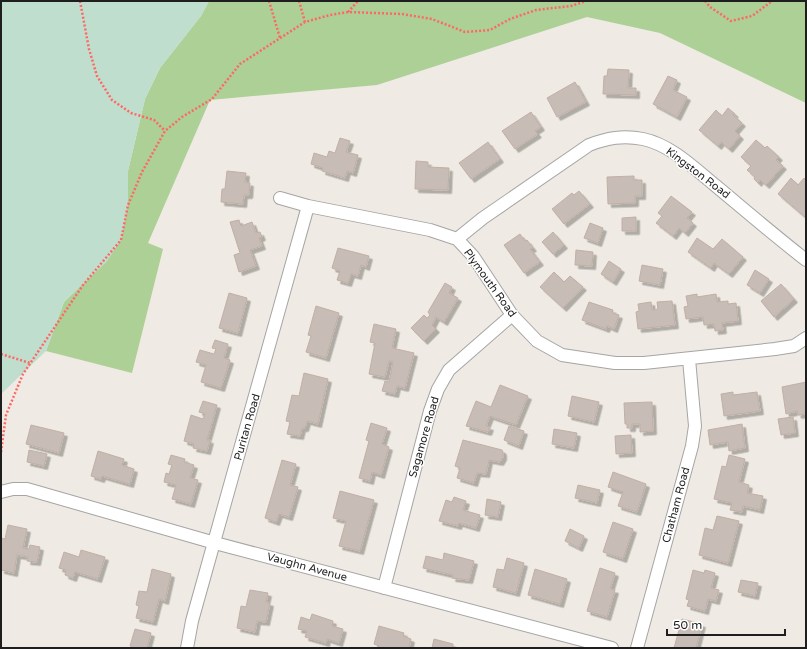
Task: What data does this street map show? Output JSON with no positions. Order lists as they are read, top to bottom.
{
  "streets": {
    "street": [
      "Kingston Road",
      "Plymouth Road",
      "Puritan Road",
      "Sagamore Road",
      "Chatham Road",
      "Vaughn Avenue"
    ]
  },
  "crossings": [
    ["Kingston Road", "Plymouth Road"],
    ["Plymouth Road", "Puritan Road"],
    ["Plymouth Road", "Sagamore Road"],
    ["Plymouth Road", "Chatham Road"],
    ["Puritan Road", "Vaughn Avenue"],
    ["Sagamore Road", "Vaughn Avenue"]
  ],
  "scale_bar": "50 m"
}
